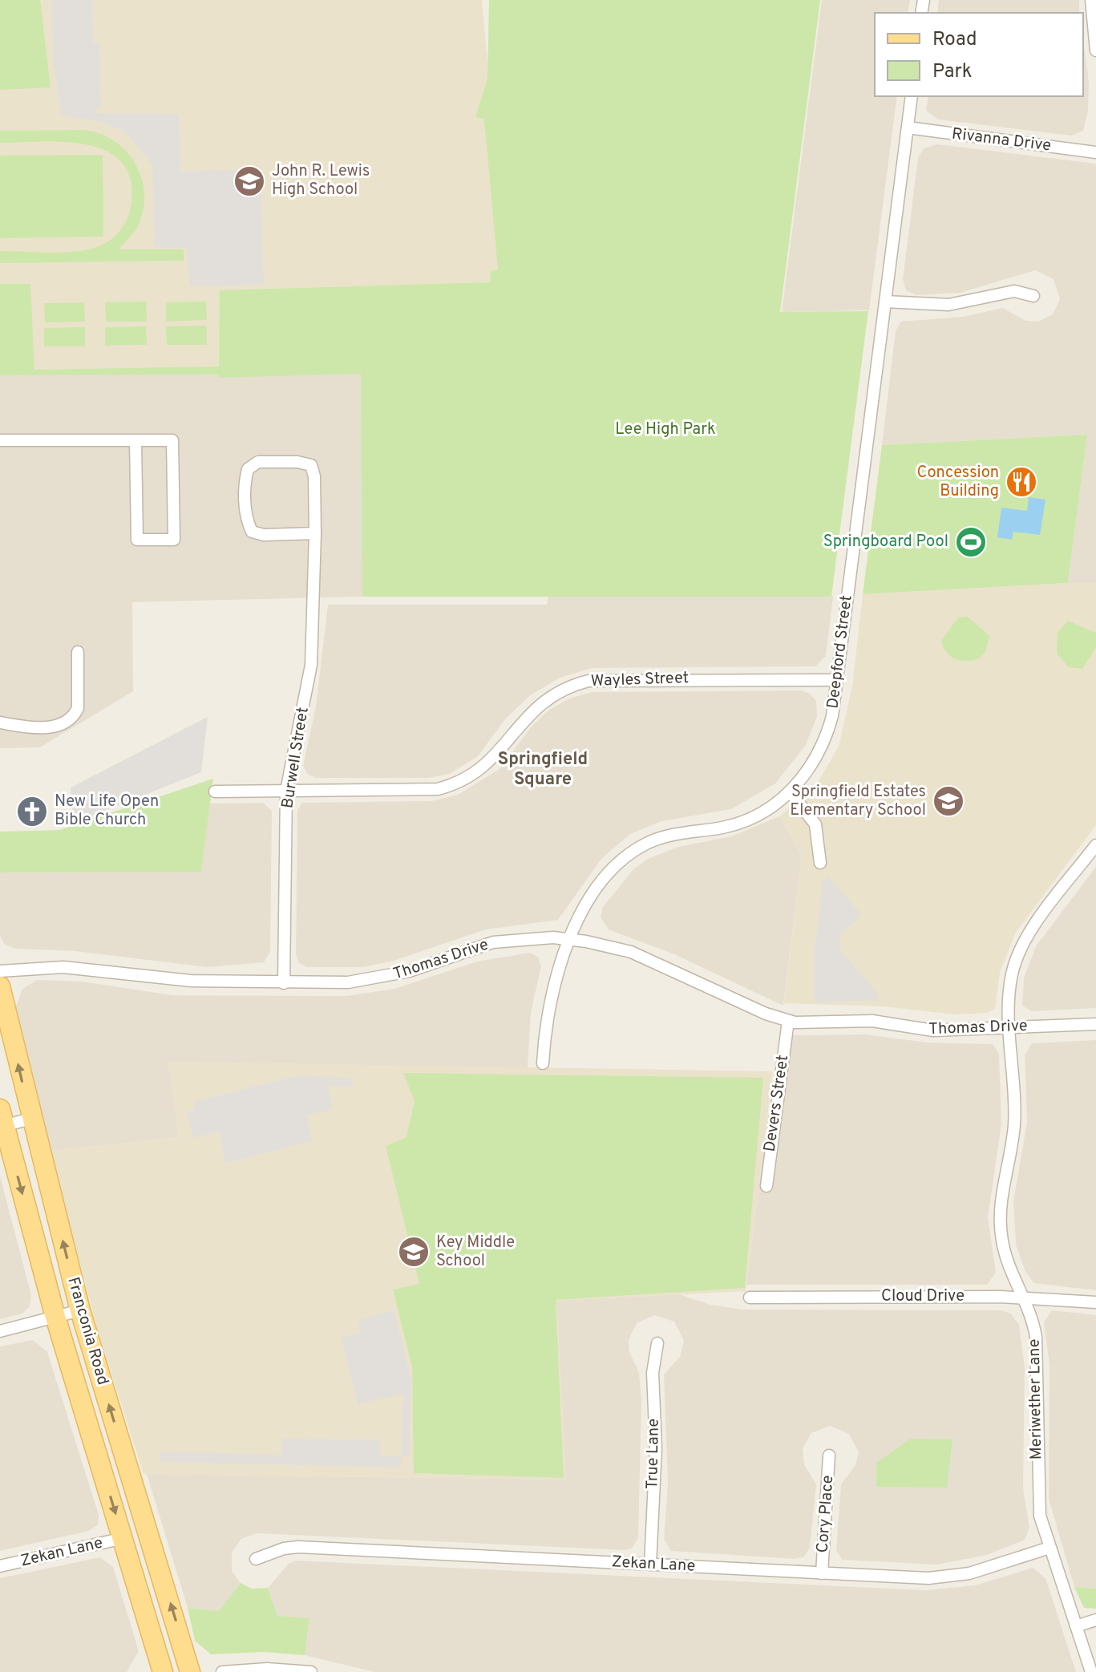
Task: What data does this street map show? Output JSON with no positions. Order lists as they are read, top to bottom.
{
  "streets": {
    "main road": ["Franconia Road"],
    "street": [
      "Rivanna Drive",
      "Deepford Street",
      "Wayles Street",
      "Burwell Street",
      "Thomas Drive",
      "Devers Street",
      "Cloud Drive",
      "Meriwether Lane",
      "True Lane",
      "Cory Place",
      "Zekan Lane"
    ]
  },
  "crossings": [
    ["Rivanna Drive", "Deepford Street"],
    ["Deepford Street", "Wayles Street"],
    ["Deepford Street", "Thomas Drive"],
    ["Wayles Street", "Burwell Street"],
    ["Burwell Street", "Thomas Drive"],
    ["Thomas Drive", "Devers Street"],
    ["Thomas Drive", "Meriwether Lane"],
    ["Cloud Drive", "Meriwether Lane"],
    ["Franconia Road", "Zekan Lane"],
    ["Meriwether Lane", "Zekan Lane"],
    ["True Lane", "Zekan Lane"],
    ["Cory Place", "Zekan Lane"]
  ],
  "districts": ["Springfield Square"],
  "parks": ["Lee High Park"],
  "places": {
    "school or university": ["John R. Lewis High School", "Springfield Estates Elementary School", "Key Middle School"],
    "restaurant": ["Concession Building"],
    "sports": ["Springboard Pool"],
    "church": ["New Life Open Bible Church"]
  },
  "legend": ["Road", "Park"]
}
